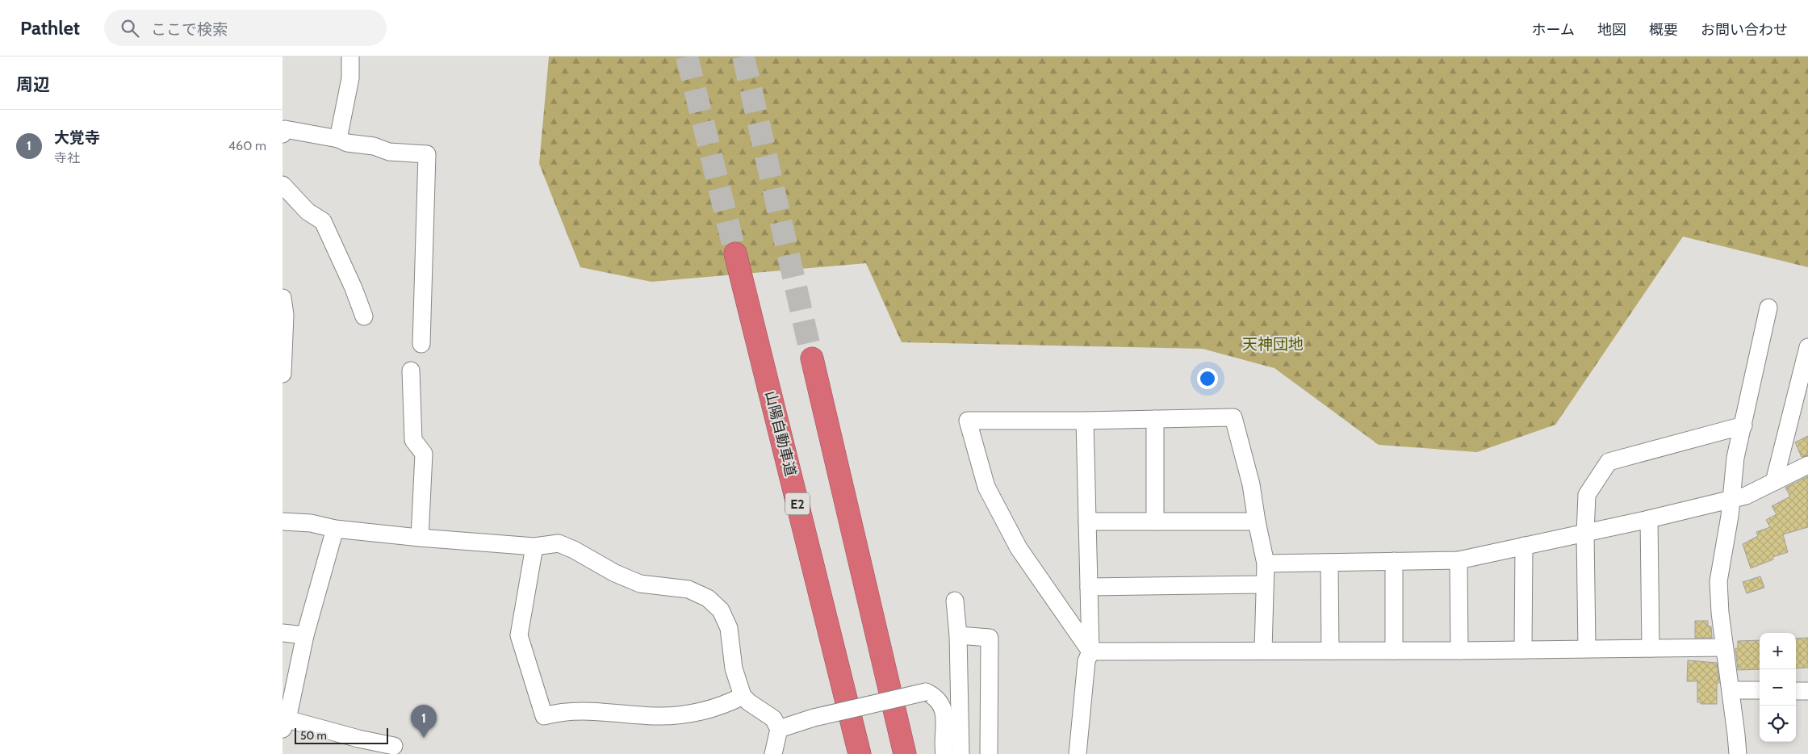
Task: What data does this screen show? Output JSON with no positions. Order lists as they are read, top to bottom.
{
  "streets": {
    "highway": ["山陽自動車道", "E2"]
  },
  "districts": ["天神団地"],
  "scale_bar": "50 m",
  "page": {
    "header": "Pathlet",
    "search": "ここで検索",
    "nav": [
      "ホーム",
      "地図",
      "概要",
      "お問い合わせ"
    ],
    "heading": "周辺",
    "list": [
      {
        "mark": "1",
        "name": "大覚寺",
        "note": "寺社",
        "value": "460 m"
      }
    ],
    "map_buttons": ["+", "−"],
    "pins": "1",
    "scale": "50 m"
  }
}
